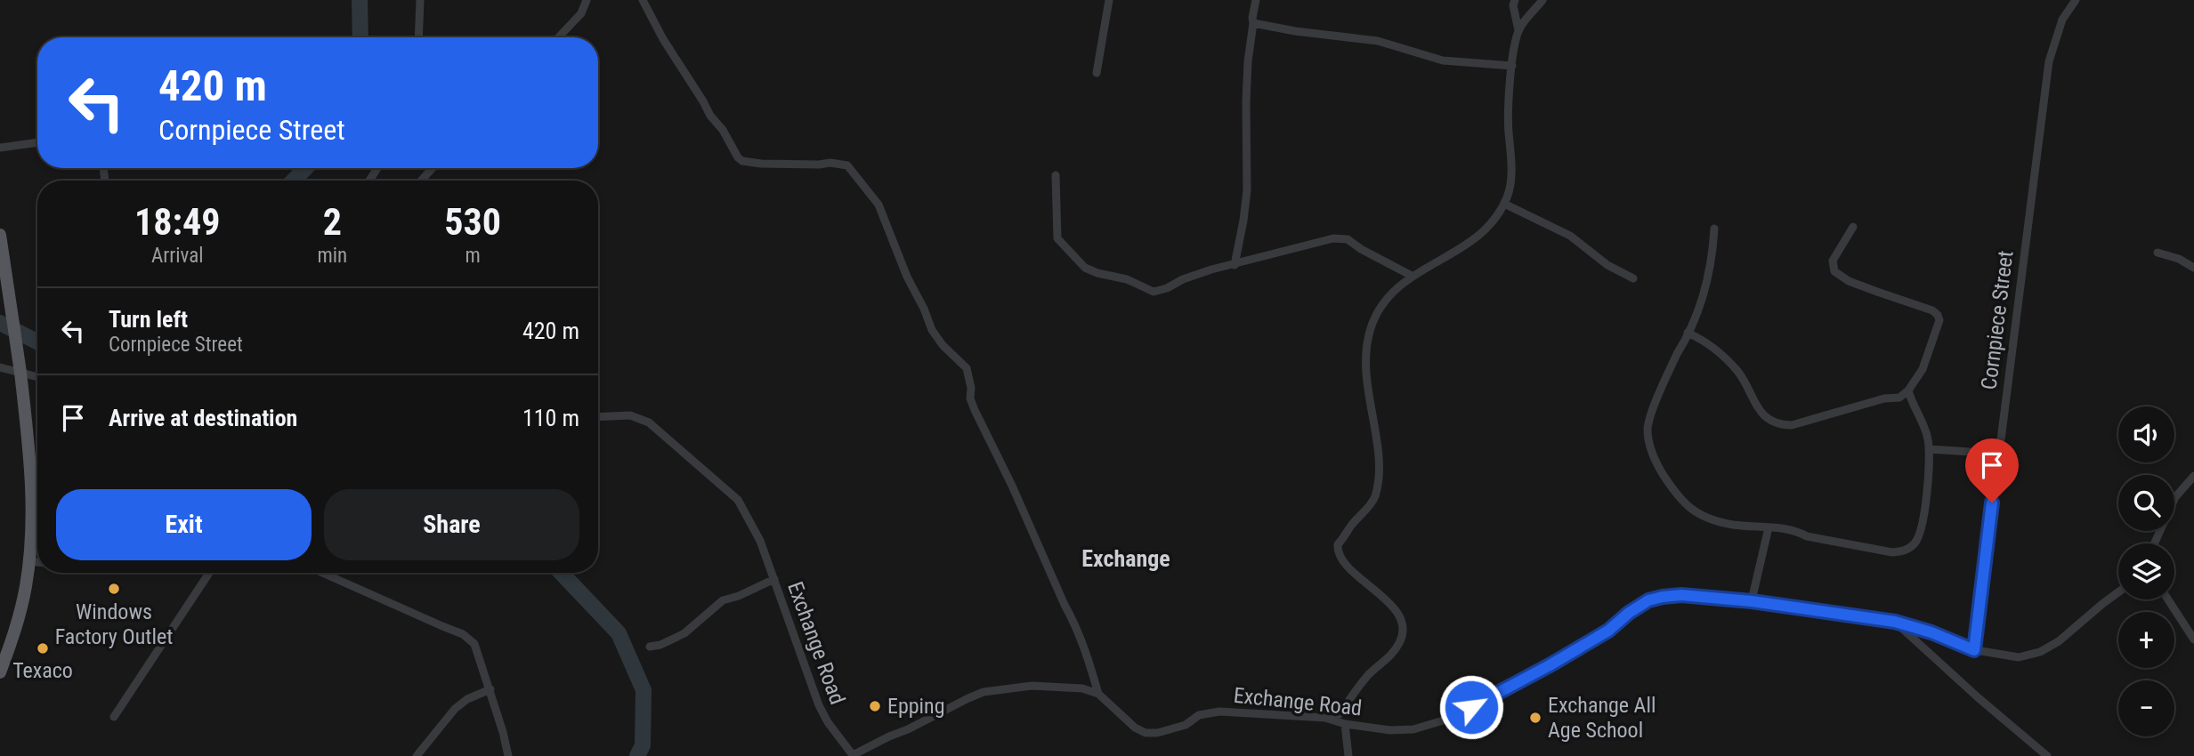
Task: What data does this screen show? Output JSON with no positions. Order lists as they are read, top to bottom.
{
  "streets": {
    "street": ["Cornpiece Street", "Exchange Road"]
  },
  "crossings": [
    ["Cornpiece Street", "Exchange Road"]
  ],
  "districts": ["Exchange"],
  "places": [
    "Windows Factory Outlet",
    "Texaco",
    "Epping",
    "Exchange All Age School"
  ],
  "page": {
    "turn": ["420 m", "Cornpiece Street"],
    "eta": [
      "18:49",
      "Arrival",
      "2",
      "min",
      "530",
      "m"
    ],
    "list": [
      {
        "name": "Turn left",
        "note": "Cornpiece Street",
        "value": "420 m"
      },
      {
        "name": "Arrive at destination",
        "value": "110 m"
      }
    ],
    "map_buttons": ["+", "−"],
    "buttons": ["Exit", "Share"]
  }
}
